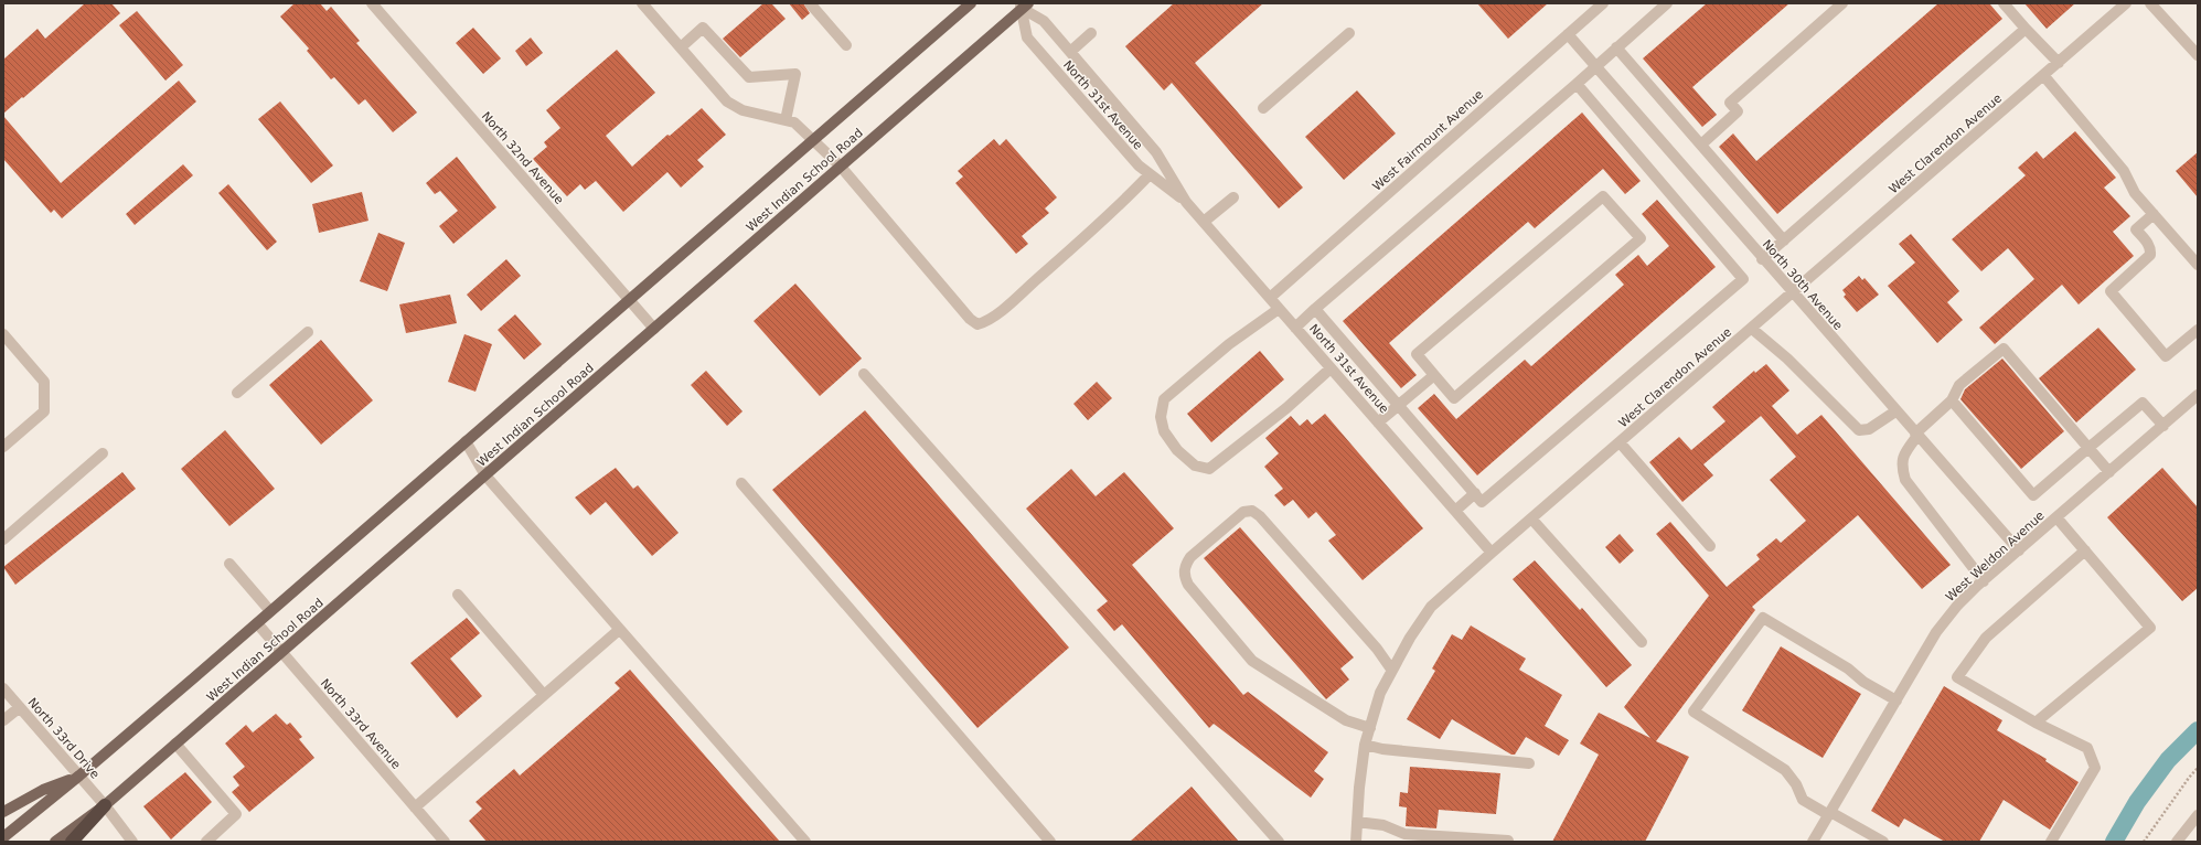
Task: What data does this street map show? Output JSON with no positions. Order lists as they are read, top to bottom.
{
  "streets": {
    "main road": ["West Indian School Road"],
    "street": [
      "North 31st Avenue",
      "West Fairmount Avenue",
      "West Clarendon Avenue",
      "North 32nd Avenue",
      "North 30th Avenue",
      "West Weldon Avenue",
      "North 33rd Avenue",
      "North 33rd Drive"
    ]
  },
  "crossings": [
    ["North 31st Avenue", "West Fairmount Avenue"],
    ["North 31st Avenue", "West Clarendon Avenue"],
    ["North 31st Avenue", "West Indian School Road"],
    ["West Fairmount Avenue", "North 30th Avenue"],
    ["West Clarendon Avenue", "North 30th Avenue"],
    ["North 32nd Avenue", "West Indian School Road"],
    ["West Indian School Road", "North 33rd Avenue"],
    ["West Indian School Road", "North 33rd Drive"],
    ["North 30th Avenue", "West Weldon Avenue"]
  ]
}
